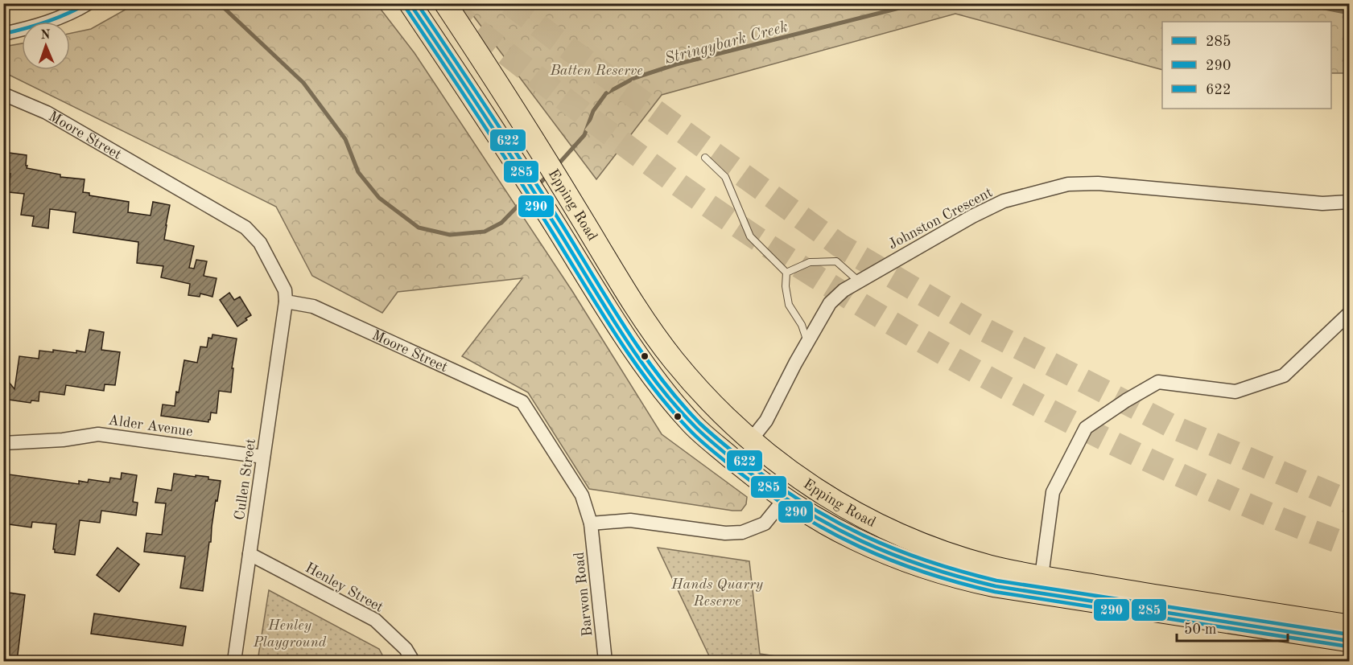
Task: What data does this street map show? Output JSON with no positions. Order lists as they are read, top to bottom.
{
  "streets": {
    "main road": ["Epping Road"],
    "street": [
      "Moore Street",
      "Johnston Crescent",
      "Alder Avenue",
      "Cullen Street",
      "Henley Street",
      "Barwon Road"
    ]
  },
  "crossings": [
    ["Moore Street", "Cullen Street"],
    ["Moore Street", "Barwon Road"],
    ["Epping Road", "Johnston Crescent"],
    ["Alder Avenue", "Cullen Street"],
    ["Cullen Street", "Henley Street"]
  ],
  "water": ["Stringybark Creek"],
  "parks": ["Batten Reserve", "Hands Quarry Reserve", "Henley Playground"],
  "lines": ["transit line 285", "transit line 622", "transit line 290"],
  "legend": ["285", "290", "622"],
  "scale_bar": "50 m",
  "north": "top"
}
